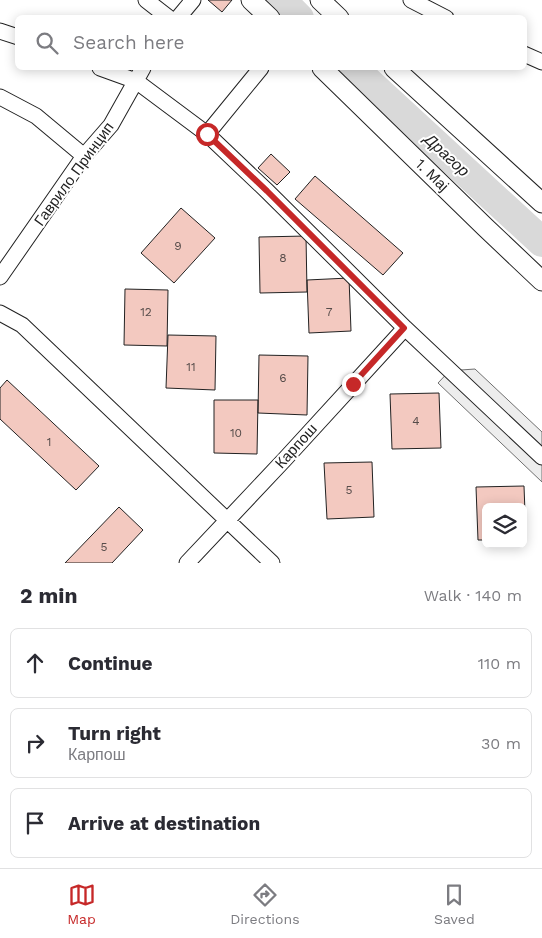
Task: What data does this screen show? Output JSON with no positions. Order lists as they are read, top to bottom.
{
  "streets": {
    "street": ["Гаврило Принцип", "1. Мај", "Карпош"]
  },
  "water": ["Драгор"],
  "house_numbers": [
    "9",
    "8",
    "12",
    "7",
    "11",
    "6",
    "4",
    "10",
    "1",
    "5",
    "5"
  ],
  "page": {
    "search": "Search here",
    "heading": ["2 min", "Walk · 140 m"],
    "list": [
      ["Continue", "110 m"],
      ["Turn right", "Карпош", "30 m"],
      "Arrive at destination"
    ],
    "nav": ["Map", "Directions", "Saved"]
  }
}
